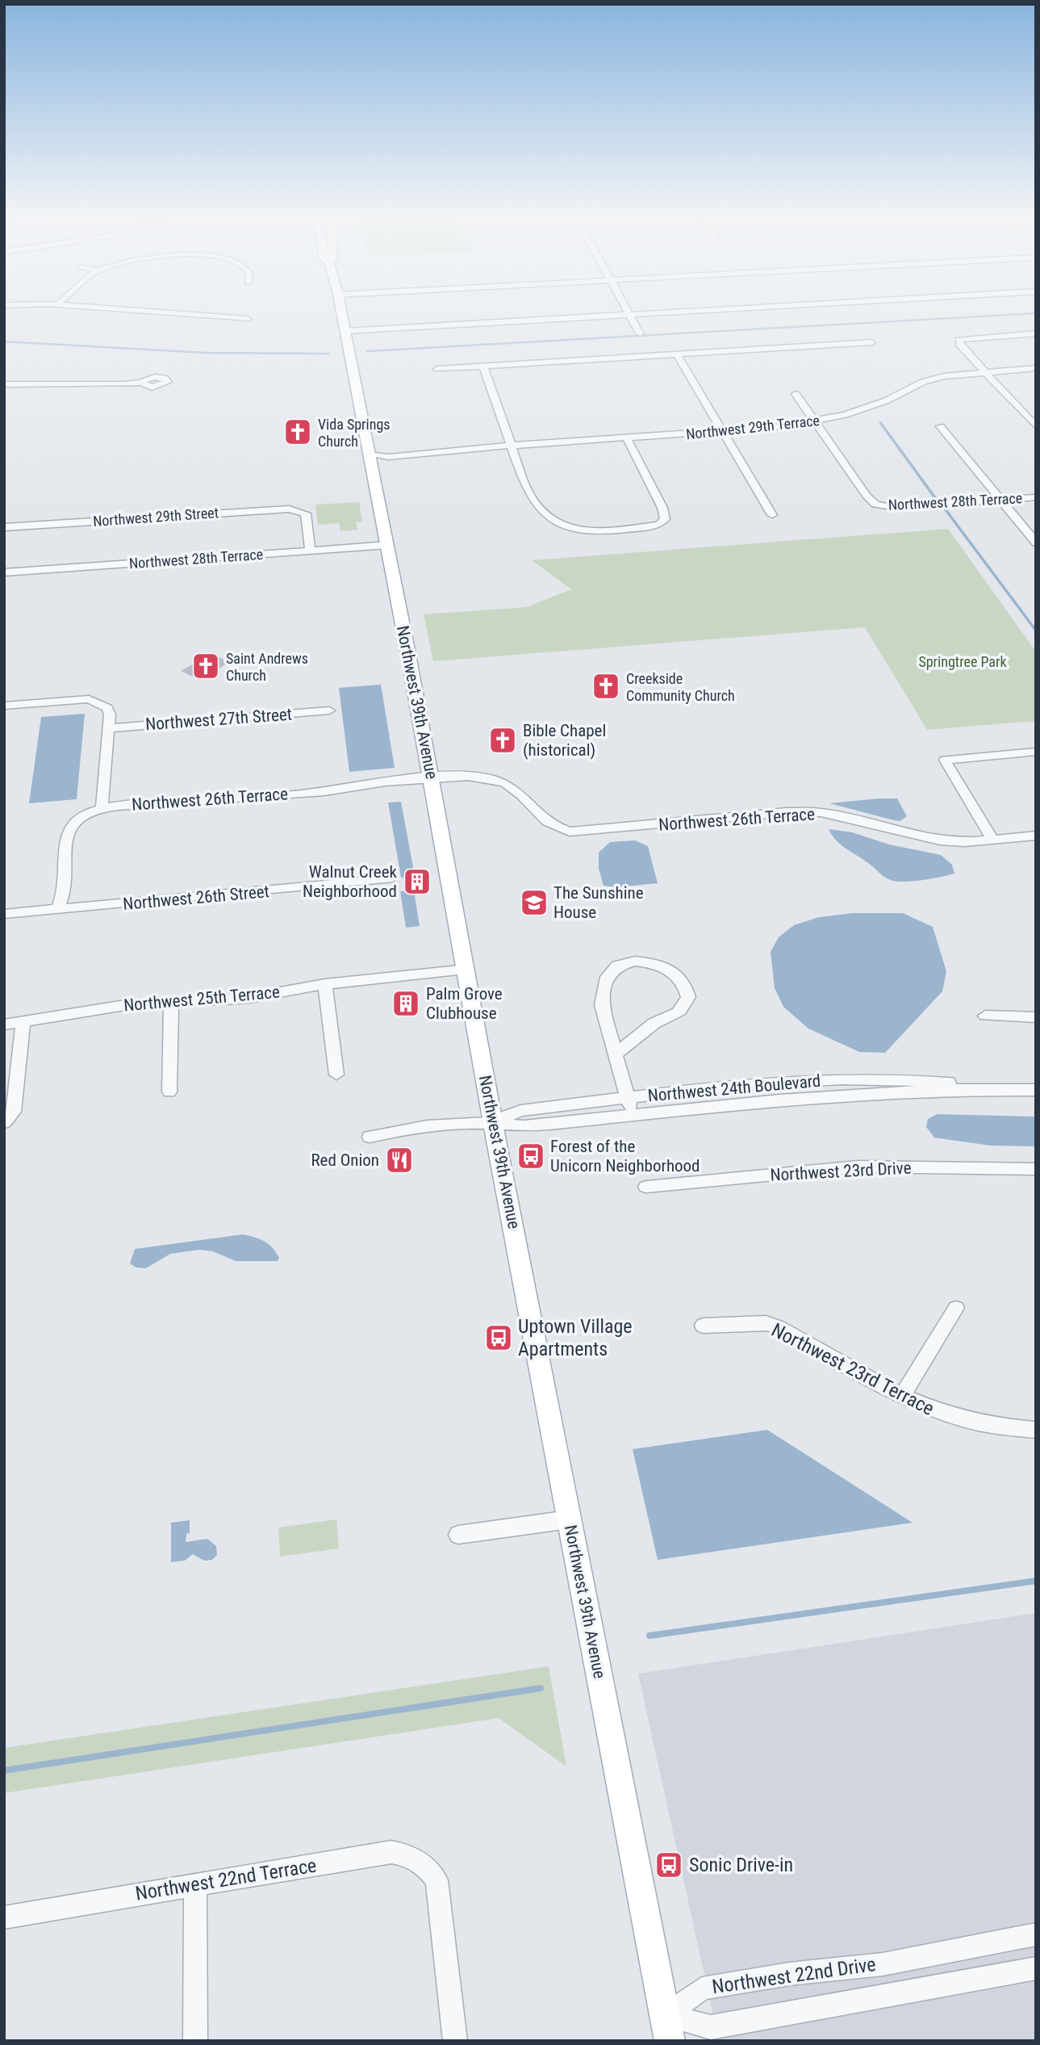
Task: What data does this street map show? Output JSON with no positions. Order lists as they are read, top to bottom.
{
  "streets": {
    "main road": ["Northwest 39th Avenue"],
    "street": [
      "Northwest 29th Terrace",
      "Northwest 28th Terrace",
      "Northwest 29th Street",
      "Northwest 27th Street",
      "Northwest 26th Terrace",
      "Northwest 26th Street",
      "Northwest 25th Terrace",
      "Northwest 24th Boulevard",
      "Northwest 23rd Drive",
      "Northwest 23rd Terrace",
      "Northwest 22nd Terrace",
      "Northwest 22nd Drive"
    ]
  },
  "crossings": [
    ["Northwest 29th Terrace", "Northwest 28th Terrace"],
    ["Northwest 29th Terrace", "Northwest 39th Avenue"],
    ["Northwest 28th Terrace", "Northwest 29th Street"],
    ["Northwest 28th Terrace", "Northwest 39th Avenue"],
    ["Northwest 39th Avenue", "Northwest 26th Terrace"],
    ["Northwest 39th Avenue", "Northwest 25th Terrace"],
    ["Northwest 39th Avenue", "Northwest 24th Boulevard"],
    ["Northwest 39th Avenue", "Northwest 22nd Drive"]
  ],
  "parks": ["Springtree Park"],
  "places": {
    "church": [
      "Vida Springs Church",
      "Saint Andrews Church",
      "Creekside Community Church",
      "Bible Chapel (historical)"
    ],
    "building": ["Walnut Creek Neighborhood", "Palm Grove Clubhouse"],
    "school or university": ["The Sunshine House"],
    "bus stop": ["Forest of the Unicorn Neighborhood", "Uptown Village Apartments", "Sonic Drive-in"],
    "restaurant": ["Red Onion"]
  }
}
